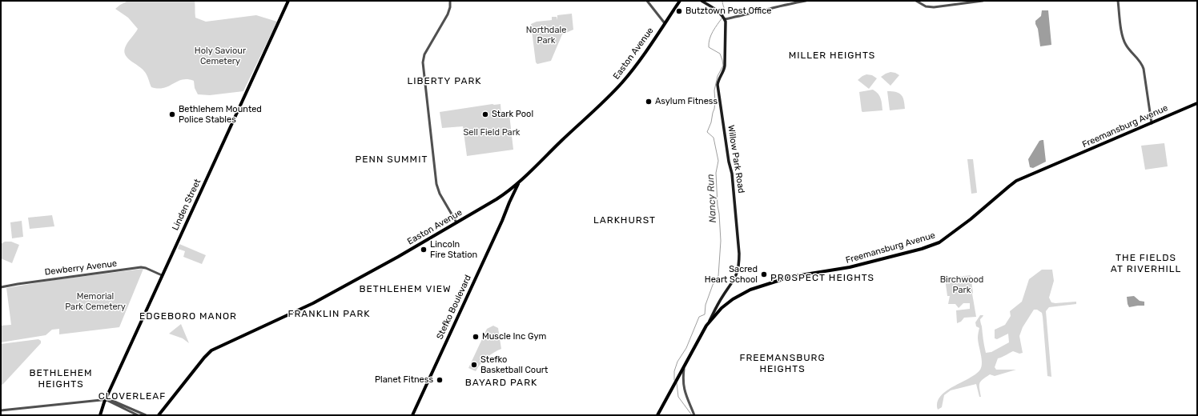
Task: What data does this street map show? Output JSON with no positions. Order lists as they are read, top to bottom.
{
  "streets": {
    "main road": [
      "Easton Avenue",
      "Freemansburg Avenue",
      "Willow Park Road",
      "Linden Street",
      "Stefko Boulevard"
    ],
    "street": ["Dewberry Avenue"]
  },
  "crossings": [
    ["Easton Avenue", "Stefko Boulevard"],
    ["Freemansburg Avenue", "Willow Park Road"],
    ["Linden Street", "Dewberry Avenue"]
  ],
  "districts": [
    "MILLER HEIGHTS",
    "LIBERTY PARK",
    "PENN SUMMIT",
    "LARKHURST",
    "THE FIELDS AT RIVERHILL",
    "PROSPECT HEIGHTS",
    "BETHLEHEM VIEW",
    "FRANKLIN PARK",
    "EDGEBORO MANOR",
    "FREEMANSBURG HEIGHTS",
    "BETHLEHEM HEIGHTS",
    "BAYARD PARK",
    "CLOVERLEAF"
  ],
  "water": ["Nancy Run"],
  "parks": [
    "Northdale Park",
    "Holy Saviour Cemetery",
    "Sell Field Park",
    "Birchwood Park",
    "Memorial Park Cemetery"
  ],
  "places": [
    "Butztown Post Office",
    "Asylum Fitness",
    "Bethlehem Mounted Police Stables",
    "Stark Pool",
    "Lincoln Fire Station",
    "Sacred Heart School",
    "Muscle Inc Gym",
    "Stefko Basketball Court",
    "Planet Fitness"
  ]
}
